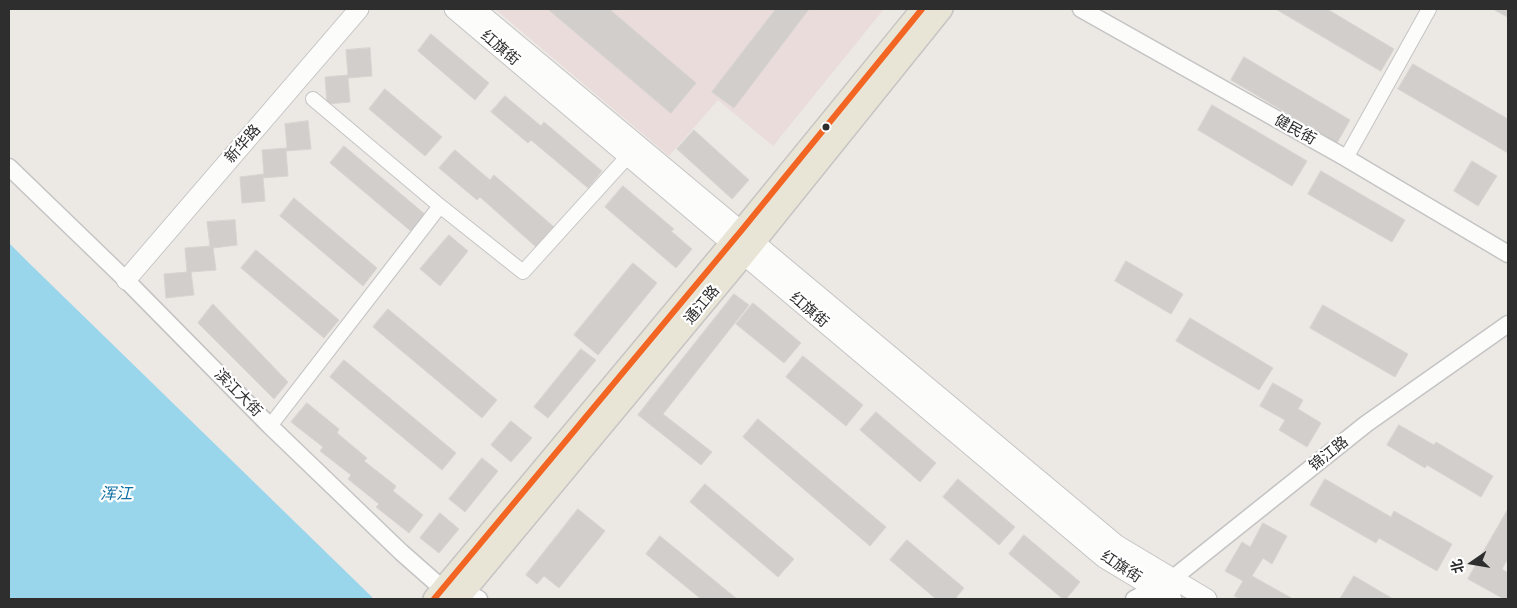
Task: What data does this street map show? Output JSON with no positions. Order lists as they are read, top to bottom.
{
  "streets": {
    "main road": ["红旗街", "新华路", "通江路"],
    "street": ["健民街", "滨江大街", "锦江路"]
  },
  "crossings": [
    ["红旗街", "通江路"],
    ["红旗街", "锦江路"],
    ["新华路", "滨江大街"],
    ["通江路", "滨江大街"]
  ],
  "water": ["浑江"],
  "north": "left"
}
